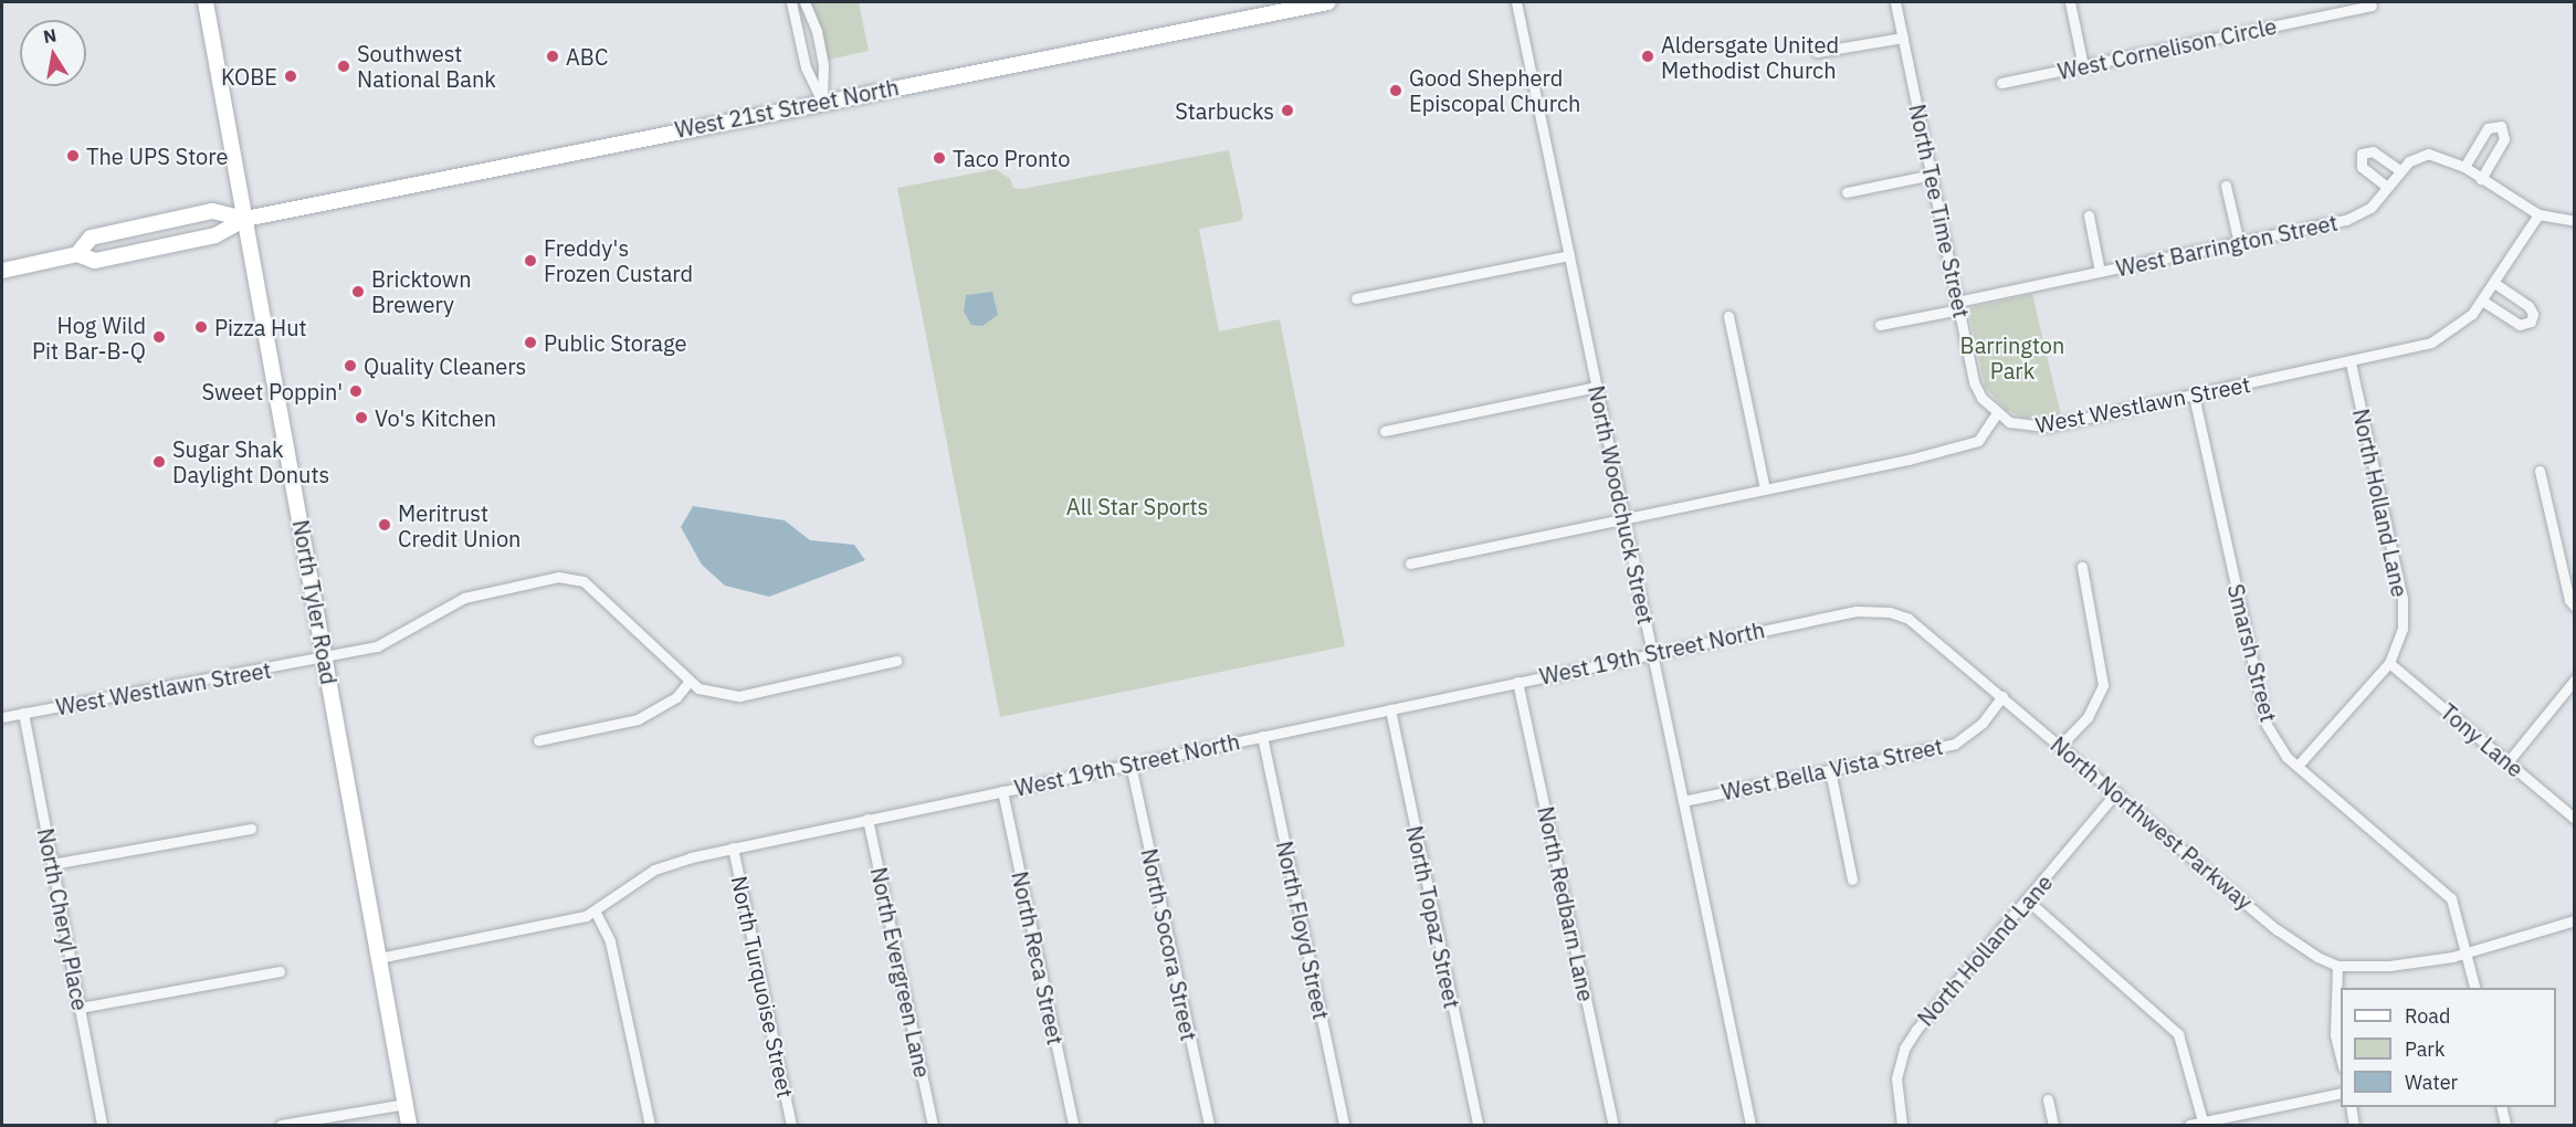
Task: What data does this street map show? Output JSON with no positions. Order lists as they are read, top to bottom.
{
  "streets": {
    "main road": ["West 21st Street North", "North Tyler Road"],
    "street": [
      "West Cornelison Circle",
      "North Tee Time Street",
      "West Barrington Street",
      "West Westlawn Street",
      "North Holland Lane",
      "North Woodchuck Street",
      "West 19th Street North",
      "Smarsh Street",
      "Tony Lane",
      "West Bella Vista Street",
      "North Northwest Parkway",
      "North Redbarn Lane",
      "North Topaz Street",
      "North Cheryl Place",
      "North Floyd Street",
      "North Socora Street",
      "North Reca Street",
      "North Evergreen Lane",
      "North Turquoise Street"
    ]
  },
  "crossings": [
    ["West 21st Street North", "North Tyler Road"],
    ["North Tee Time Street", "West Barrington Street"],
    ["North Tee Time Street", "West Westlawn Street"],
    ["West Barrington Street", "West Westlawn Street"],
    ["West Westlawn Street", "North Holland Lane"],
    ["West Westlawn Street", "North Tyler Road"],
    ["West Westlawn Street", "Smarsh Street"],
    ["West Westlawn Street", "North Cheryl Place"],
    ["North Holland Lane", "Smarsh Street"],
    ["North Holland Lane", "Tony Lane"],
    ["North Holland Lane", "North Northwest Parkway"],
    ["North Woodchuck Street", "West 19th Street North"],
    ["North Woodchuck Street", "West Bella Vista Street"],
    ["North Tyler Road", "West 19th Street North"],
    ["West 19th Street North", "North Northwest Parkway"],
    ["West 19th Street North", "North Redbarn Lane"],
    ["West 19th Street North", "North Topaz Street"],
    ["West 19th Street North", "North Floyd Street"],
    ["West 19th Street North", "North Socora Street"],
    ["West 19th Street North", "North Reca Street"],
    ["West 19th Street North", "North Evergreen Lane"],
    ["West 19th Street North", "North Turquoise Street"],
    ["West Bella Vista Street", "North Northwest Parkway"]
  ],
  "parks": ["Barrington Park", "All Star Sports"],
  "places": [
    "ABC",
    "Aldersgate United Methodist Church",
    "Southwest National Bank",
    "KOBE",
    "Good Shepherd Episcopal Church",
    "Starbucks",
    "The UPS Store",
    "Taco Pronto",
    "Freddy's Frozen Custard",
    "Bricktown Brewery",
    "Pizza Hut",
    "Hog Wild Pit Bar-B-Q",
    "Public Storage",
    "Quality Cleaners",
    "Sweet Poppin'",
    "Vo's Kitchen",
    "Sugar Shak Daylight Donuts",
    "Meritrust Credit Union"
  ],
  "legend": ["Road", "Park", "Water"],
  "north": "top"
}
